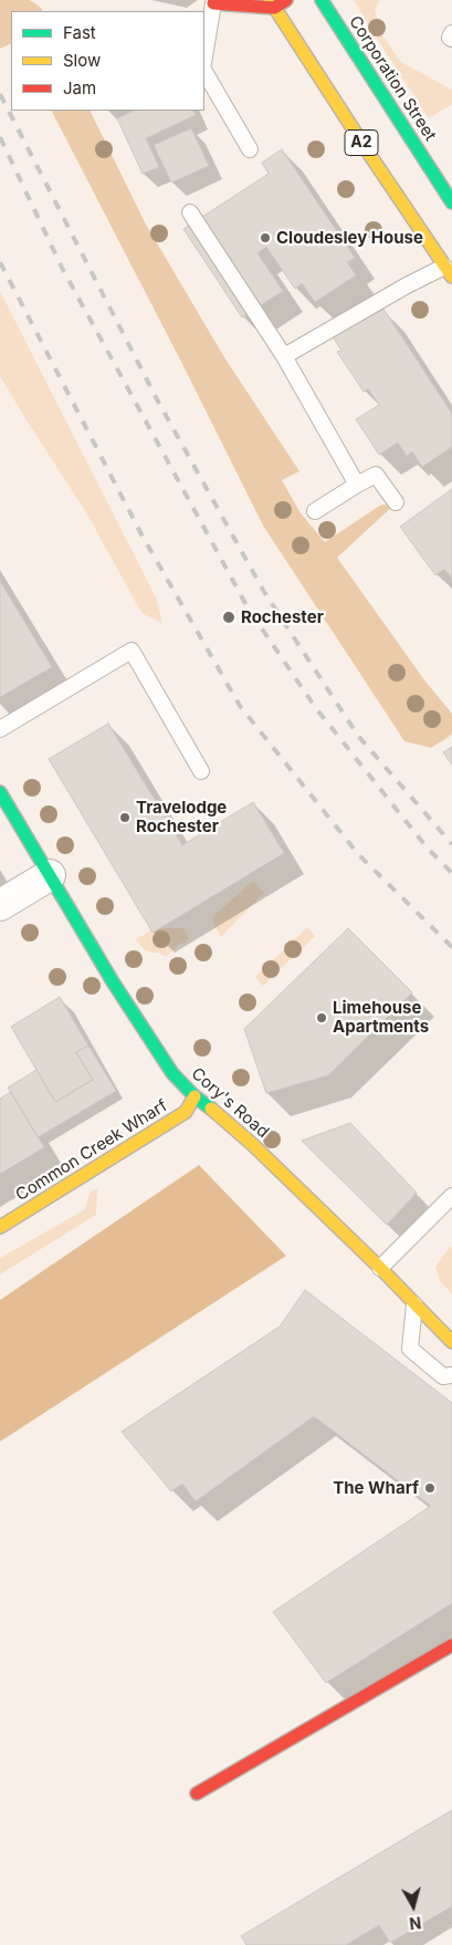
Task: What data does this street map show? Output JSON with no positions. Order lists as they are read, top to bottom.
{
  "streets": {
    "street": [
      "Corporation Street",
      "A2",
      "Cory's Road",
      "Common Creek Wharf"
    ]
  },
  "crossings": [
    ["Cory's Road", "Common Creek Wharf"]
  ],
  "places": [
    "Cloudesley House",
    "Rochester",
    "Travelodge Rochester",
    "Limehouse Apartments",
    "The Wharf"
  ],
  "legend": ["Fast", "Slow", "Jam"],
  "north": "bottom"
}
